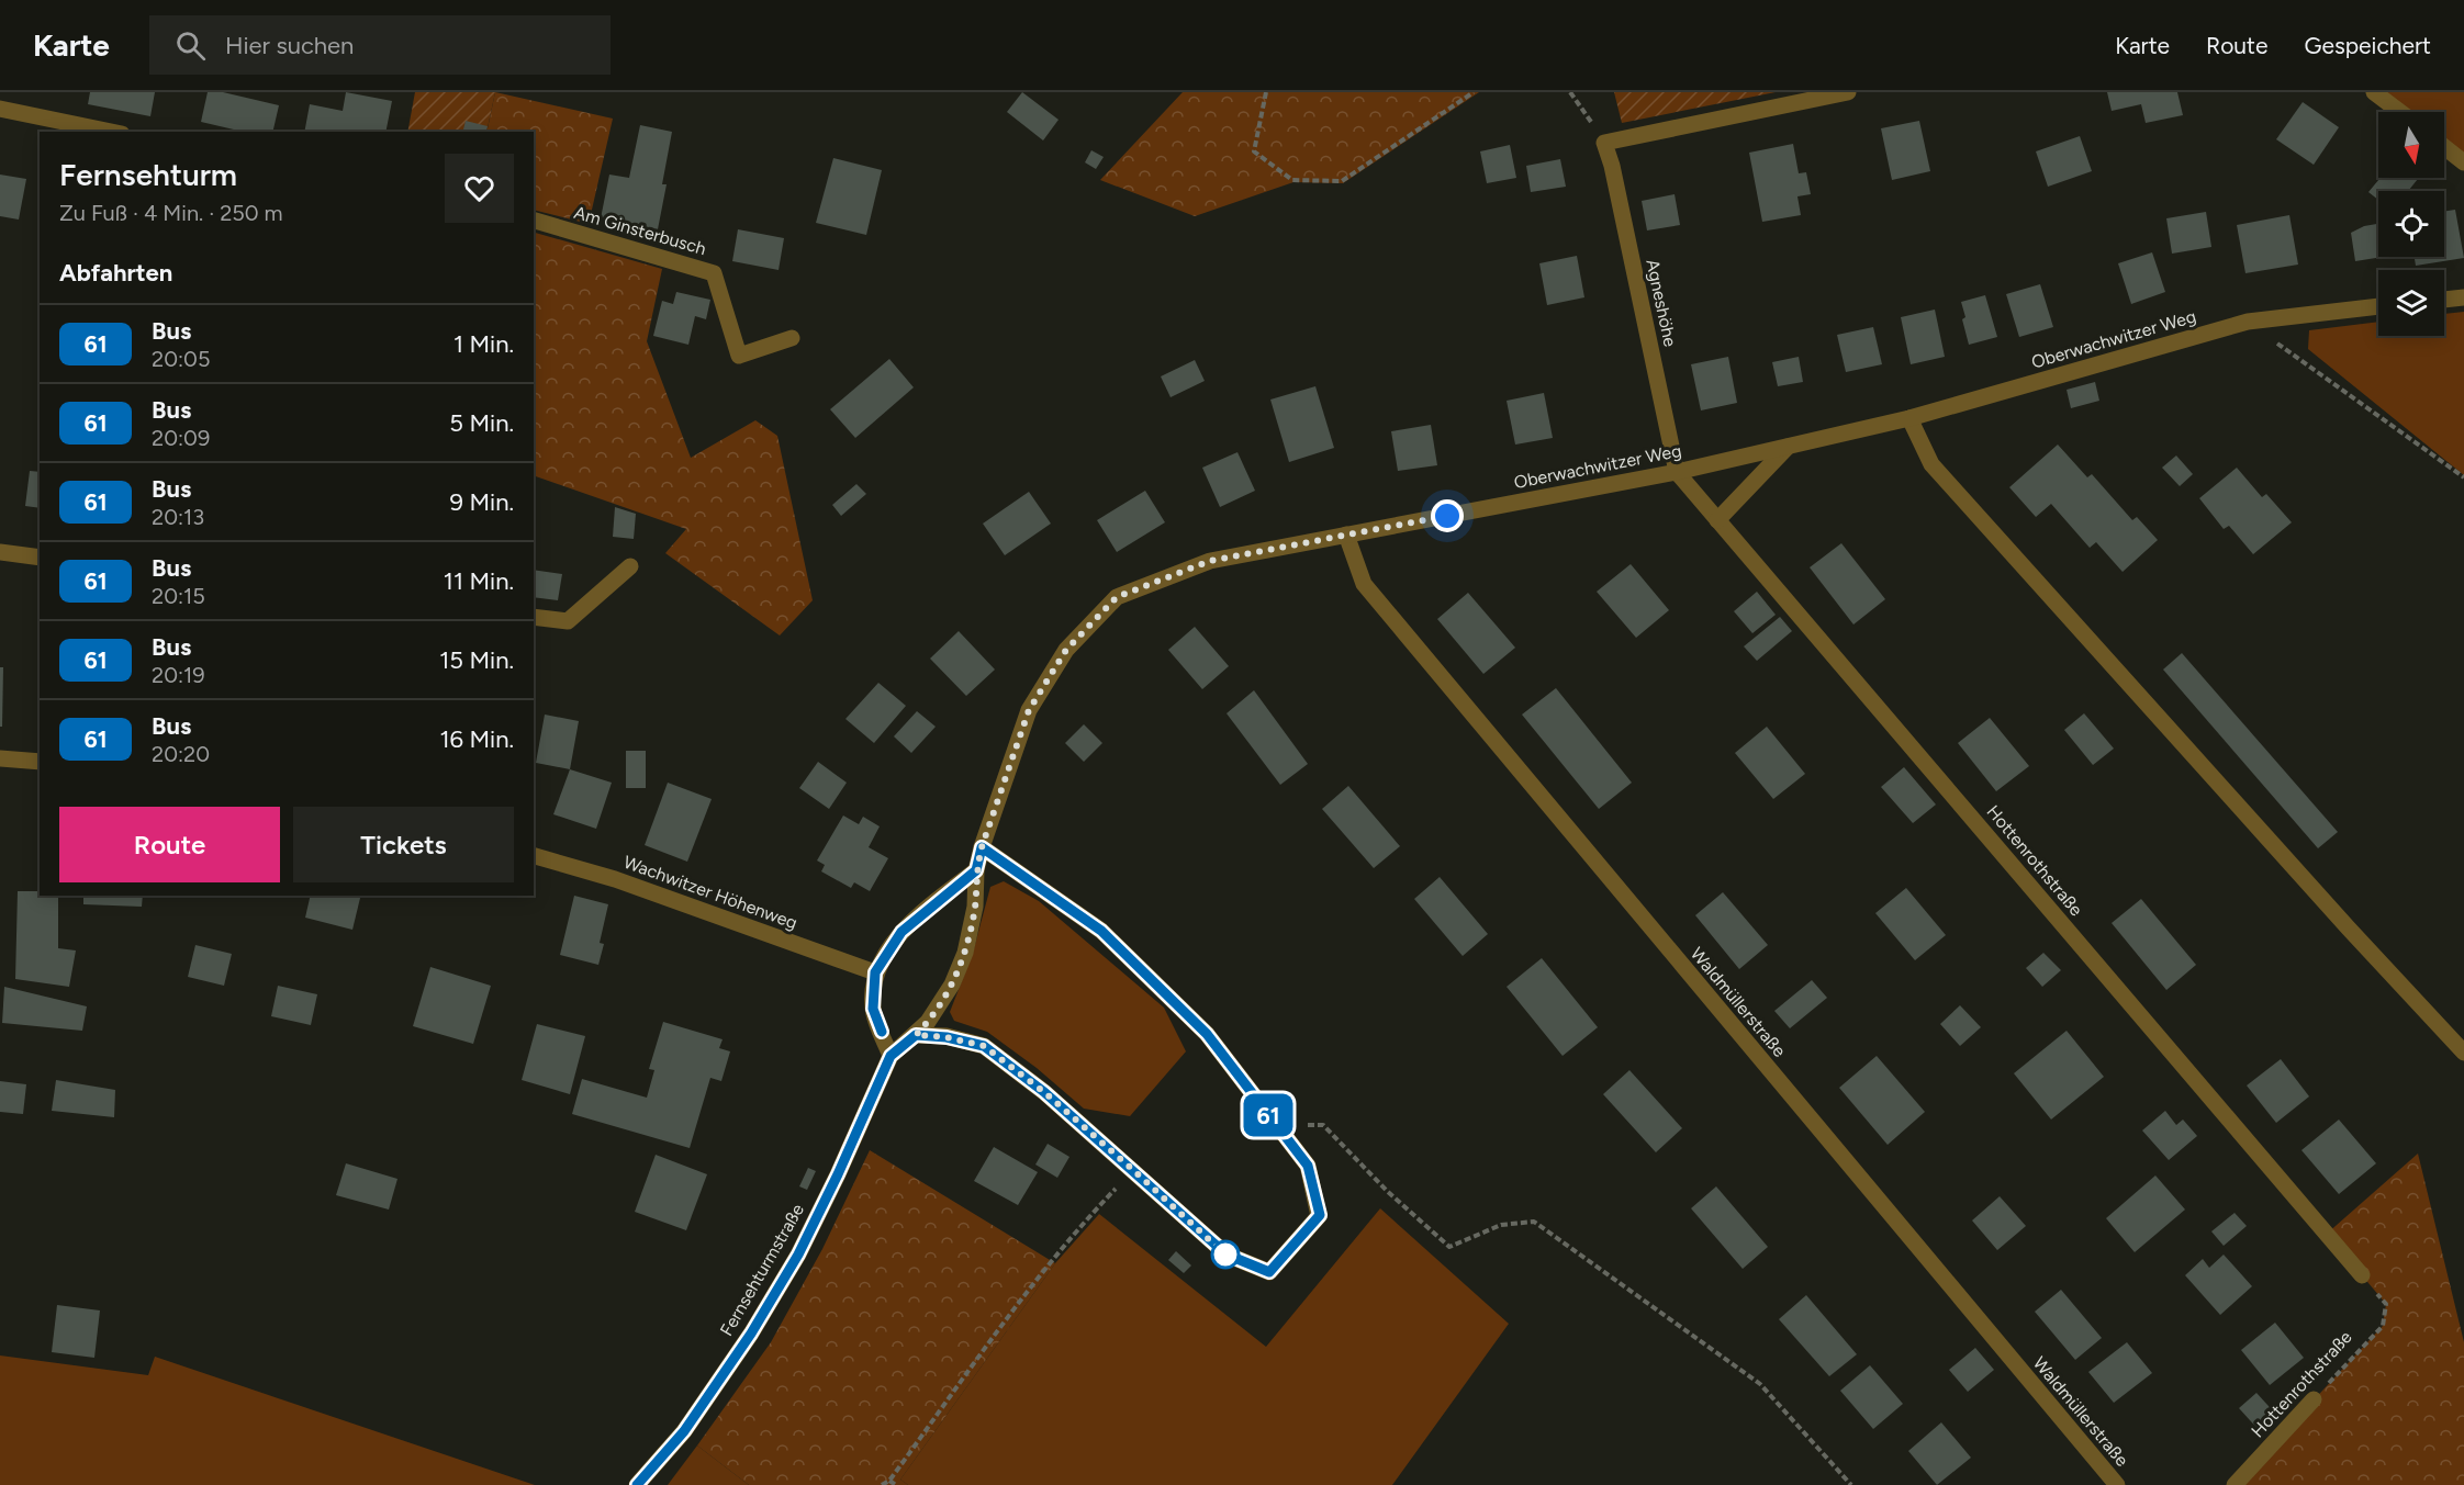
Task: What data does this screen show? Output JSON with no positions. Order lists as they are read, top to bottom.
{
  "streets": {
    "street": [
      "Am Ginsterbusch",
      "Agneshöhe",
      "Oberwachwitzer Weg",
      "Hottenrothstraße",
      "Wachwitzer Höhenweg",
      "Waldmüllerstraße",
      "Fernsehturmstraße"
    ]
  },
  "crossings": [
    ["Agneshöhe", "Oberwachwitzer Weg"],
    ["Agneshöhe", "Hottenrothstraße"],
    ["Oberwachwitzer Weg", "Hottenrothstraße"],
    ["Oberwachwitzer Weg", "Waldmüllerstraße"],
    ["Oberwachwitzer Weg", "Fernsehturmstraße"]
  ],
  "lines": ["bus line 61"],
  "north": "bottom",
  "page": {
    "header": "Karte",
    "search": "Hier suchen",
    "nav": ["Karte", "Route", "Gespeichert"],
    "on_map": "61",
    "heading": [
      ["Fernsehturm", "Zu Fuß · 4 Min. · 250 m"],
      "Abfahrten"
    ],
    "list": [
      {
        "mark": "61",
        "name": "Bus",
        "note": "20:05",
        "value": "1 Min."
      },
      {
        "mark": "61",
        "name": "Bus",
        "note": "20:09",
        "value": "5 Min."
      },
      {
        "mark": "61",
        "name": "Bus",
        "note": "20:13",
        "value": "9 Min."
      },
      {
        "mark": "61",
        "name": "Bus",
        "note": "20:15",
        "value": "11 Min."
      },
      {
        "mark": "61",
        "name": "Bus",
        "note": "20:19",
        "value": "15 Min."
      },
      {
        "mark": "61",
        "name": "Bus",
        "note": "20:20",
        "value": "16 Min."
      }
    ],
    "buttons": ["Route", "Tickets"]
  }
}
